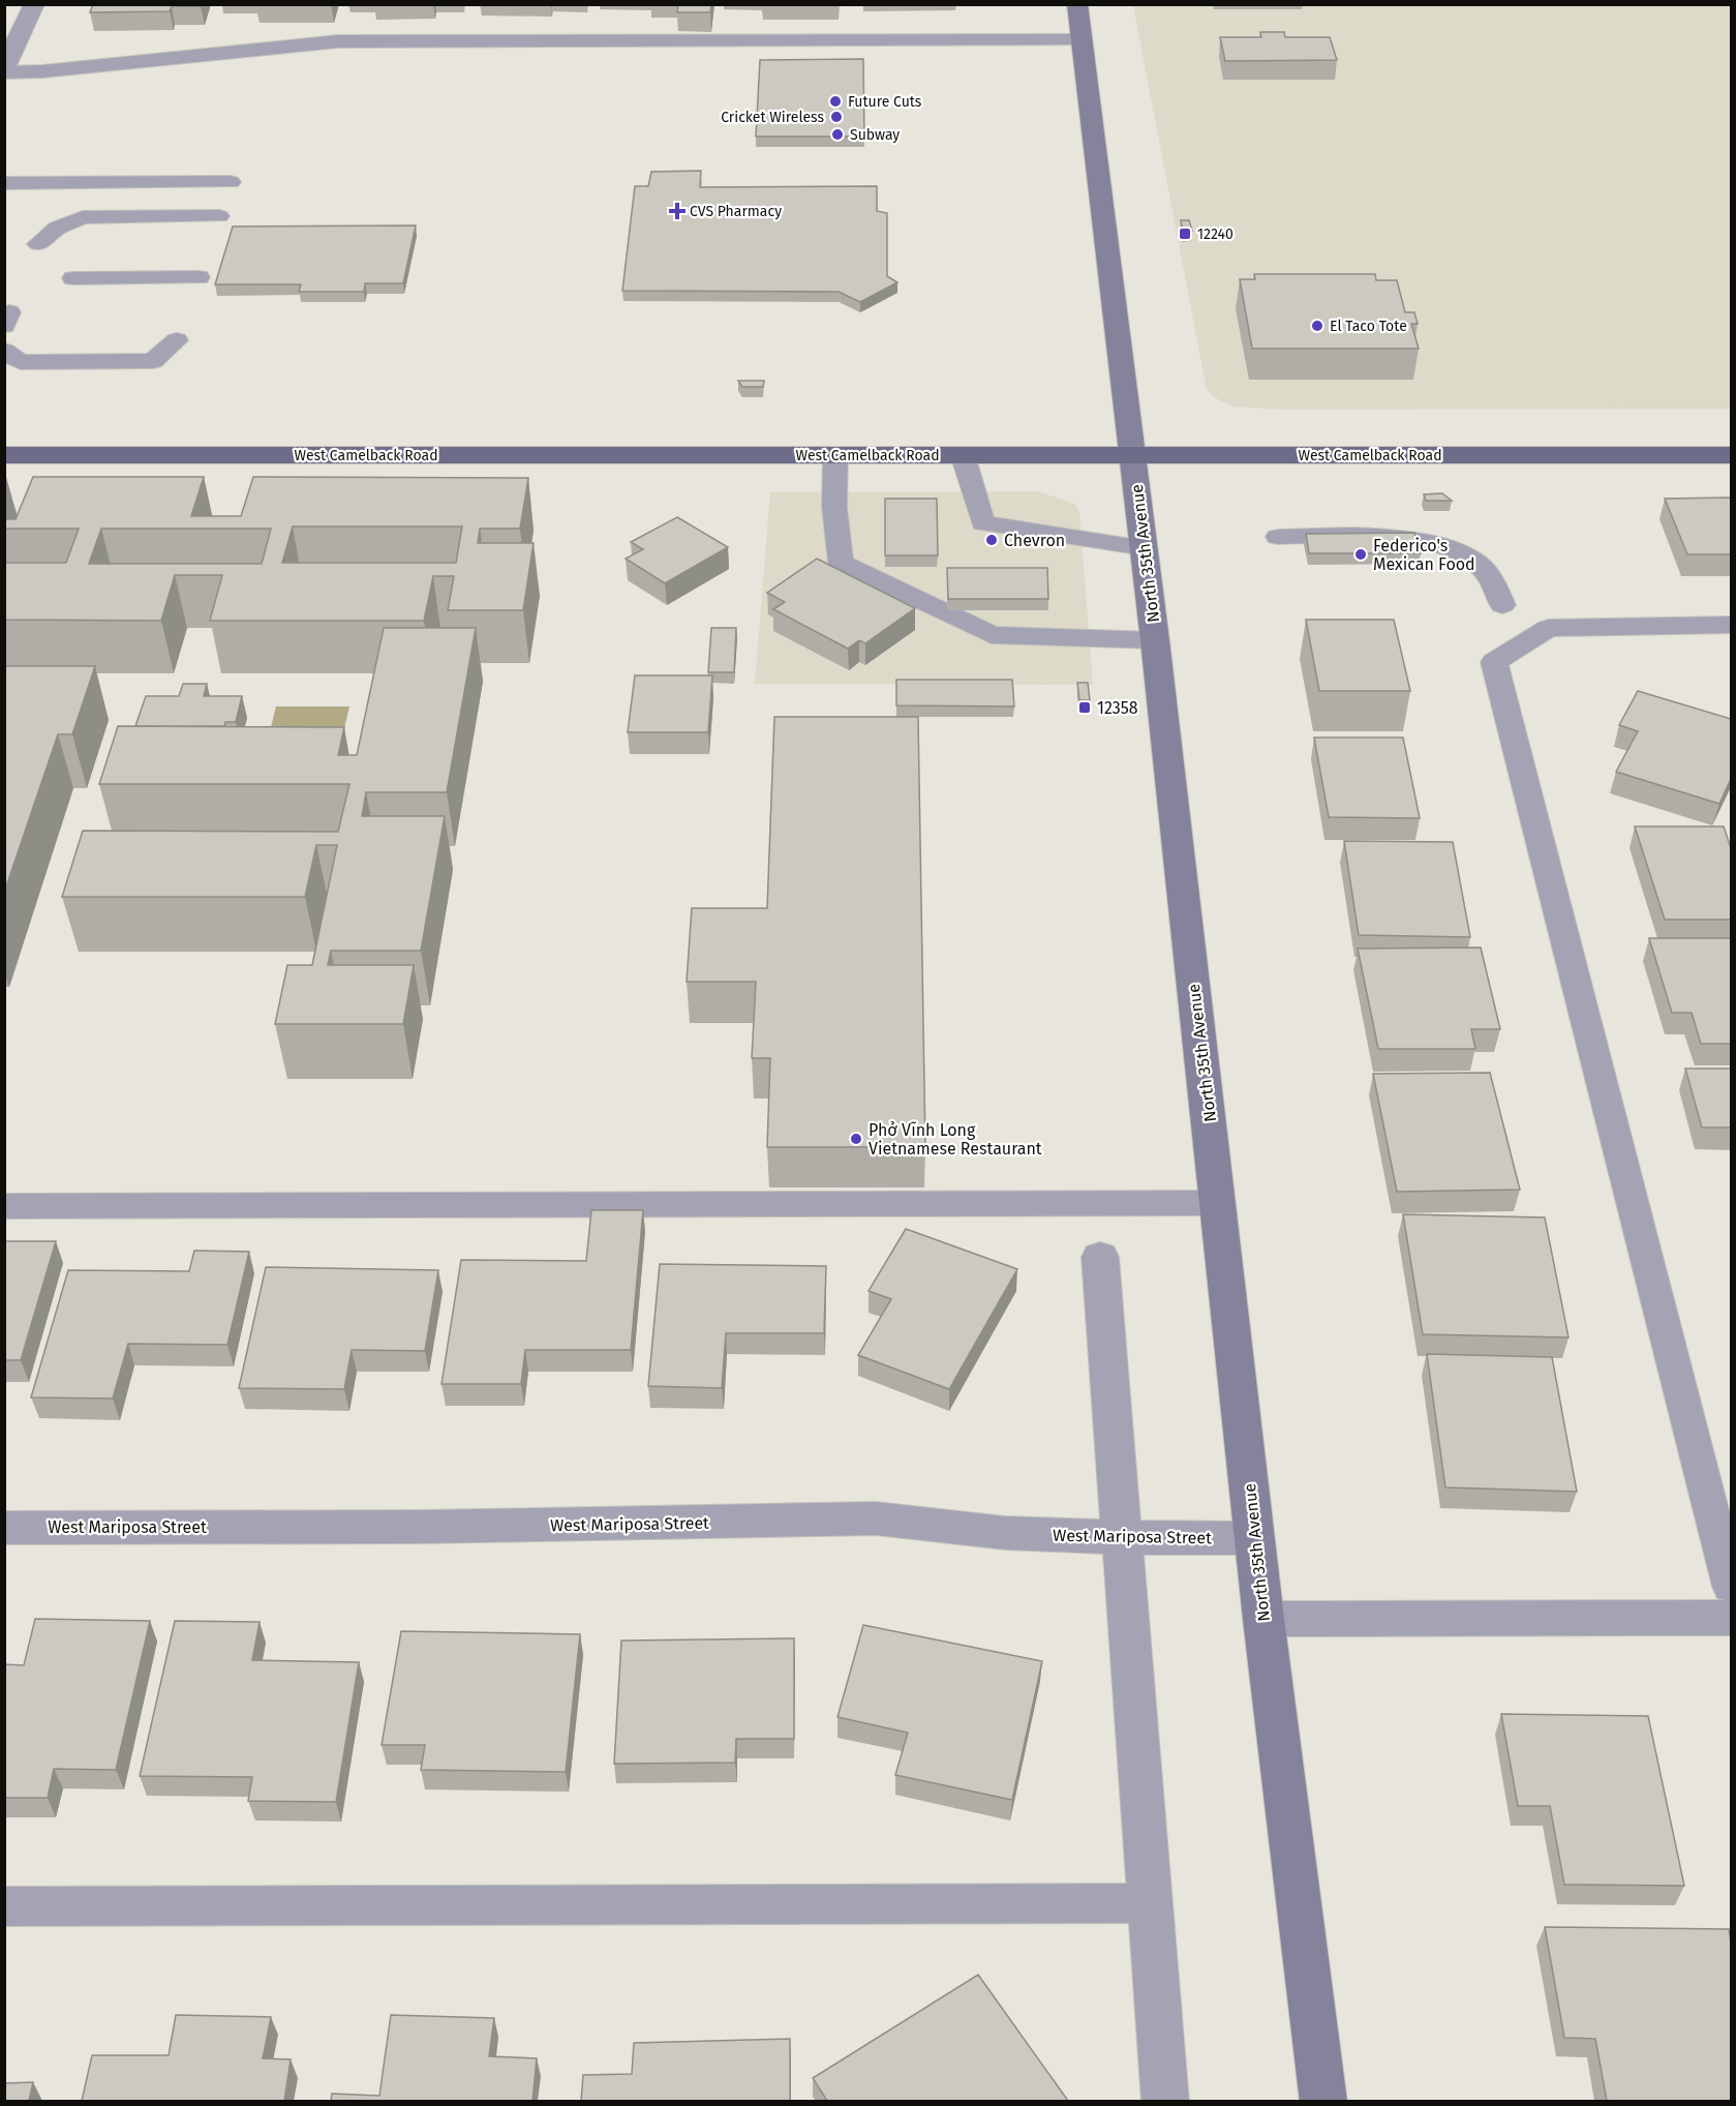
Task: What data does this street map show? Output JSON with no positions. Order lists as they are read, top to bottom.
{
  "streets": {
    "main road": ["West Camelback Road", "North 35th Avenue"],
    "street": ["West Mariposa Street"]
  },
  "crossings": [
    ["West Camelback Road", "North 35th Avenue"],
    ["North 35th Avenue", "West Mariposa Street"]
  ],
  "places": {
    "other": [
      "Future Cuts",
      "Cricket Wireless",
      "Subway",
      "El Taco Tote",
      "Chevron",
      "Federico's Mexican Food",
      "Phở Vĩnh Long Vietnamese Restaurant"
    ],
    "health": ["CVS Pharmacy"],
    "transit": ["12240", "12358"]
  }
}
